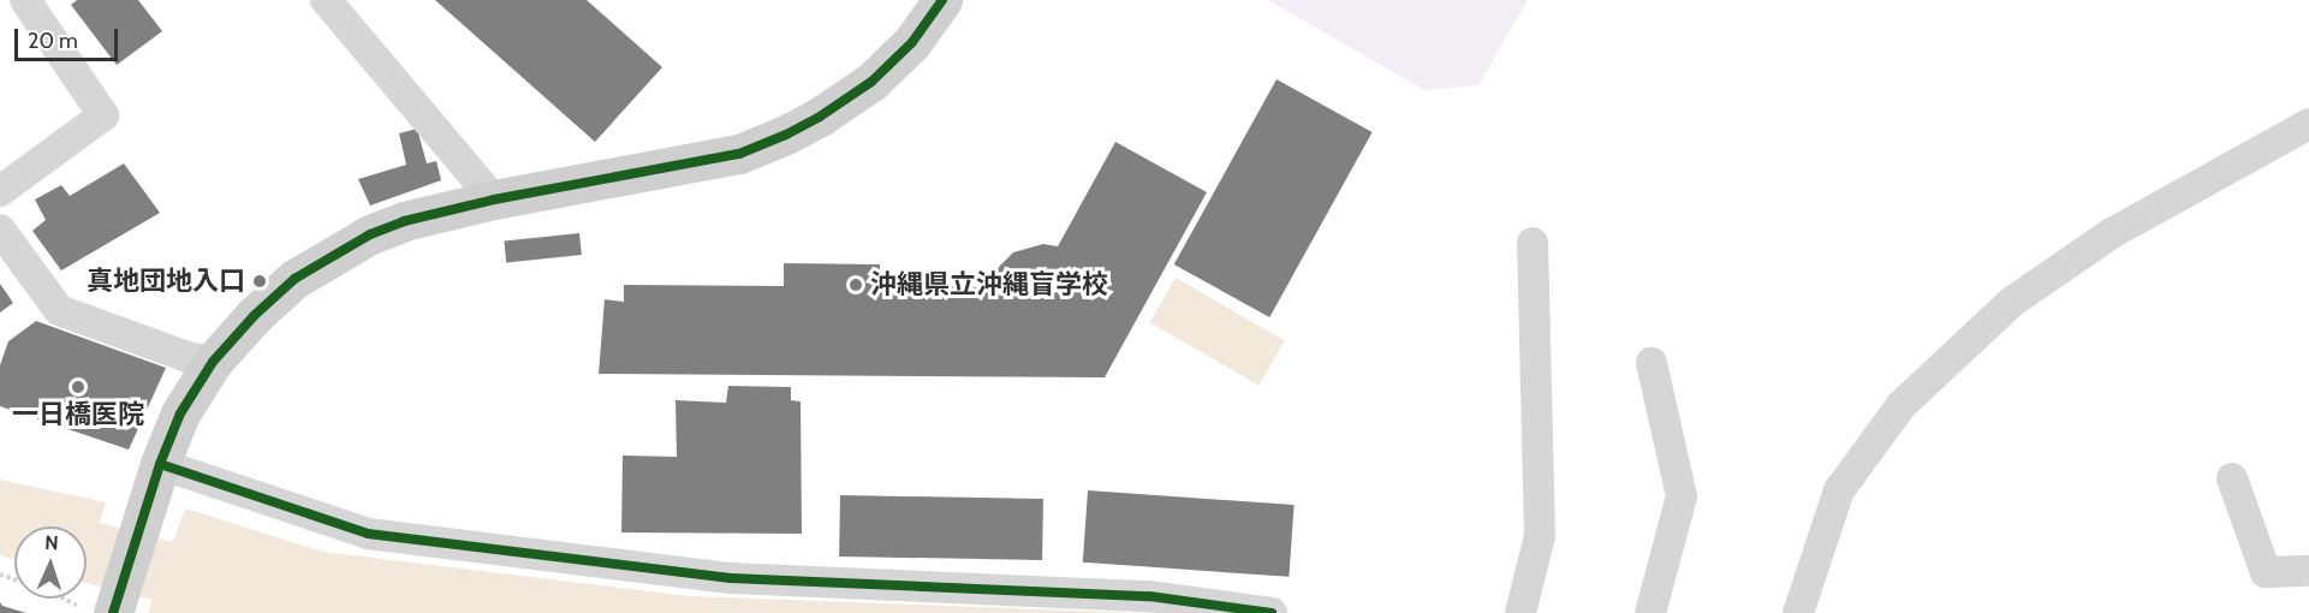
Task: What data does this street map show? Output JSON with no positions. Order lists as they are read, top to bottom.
{
  "places": ["真地団地入口", "沖縄県立沖縄盲学校", "一日橋医院"],
  "scale_bar": "20 m",
  "north": "top"
}
